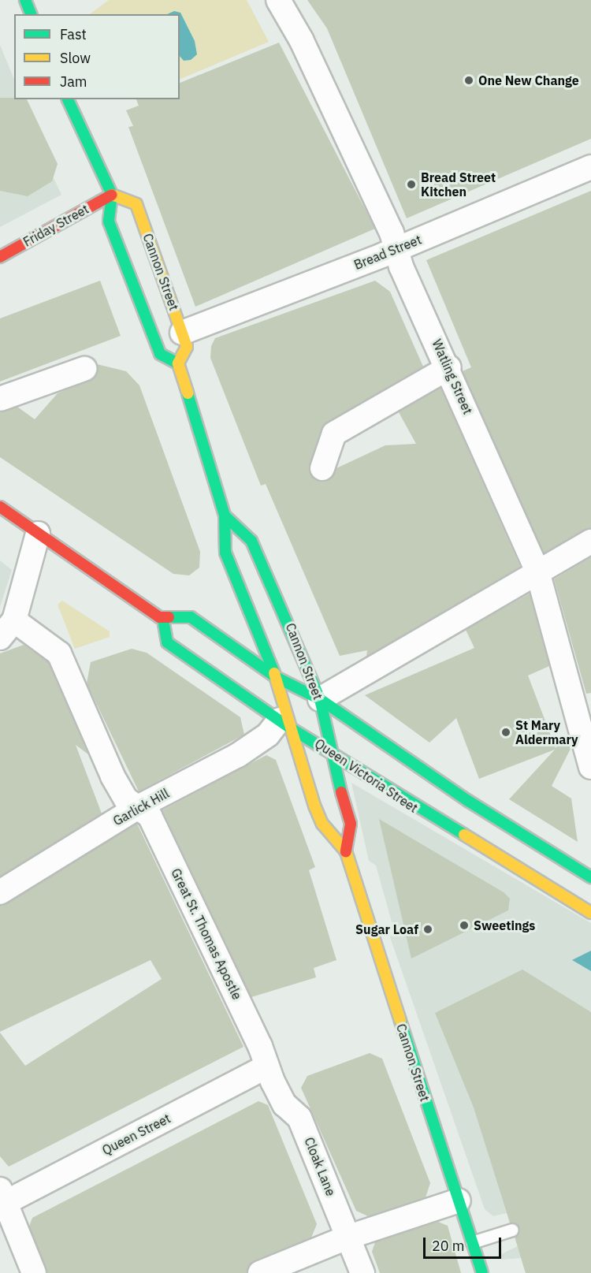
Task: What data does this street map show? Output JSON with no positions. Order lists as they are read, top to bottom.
{
  "streets": {
    "street": [
      "Friday Street",
      "Bread Street",
      "Cannon Street",
      "Watling Street",
      "Queen Victoria Street",
      "Garlick Hill",
      "Great St. Thomas Apostle",
      "Queen Street",
      "Cloak Lane"
    ]
  },
  "crossings": [
    ["Friday Street", "Cannon Street"],
    ["Bread Street", "Cannon Street"],
    ["Bread Street", "Watling Street"],
    ["Cannon Street", "Queen Victoria Street"],
    ["Cannon Street", "Garlick Hill"],
    ["Queen Victoria Street", "Garlick Hill"],
    ["Garlick Hill", "Great St. Thomas Apostle"],
    ["Great St. Thomas Apostle", "Queen Street"],
    ["Great St. Thomas Apostle", "Cloak Lane"],
    ["Queen Street", "Cloak Lane"]
  ],
  "places": [
    "One New Change",
    "Bread Street Kitchen",
    "St Mary Aldermary",
    "Sweetings",
    "Sugar Loaf"
  ],
  "legend": ["Fast", "Slow", "Jam"],
  "scale_bar": "20 m"
}
